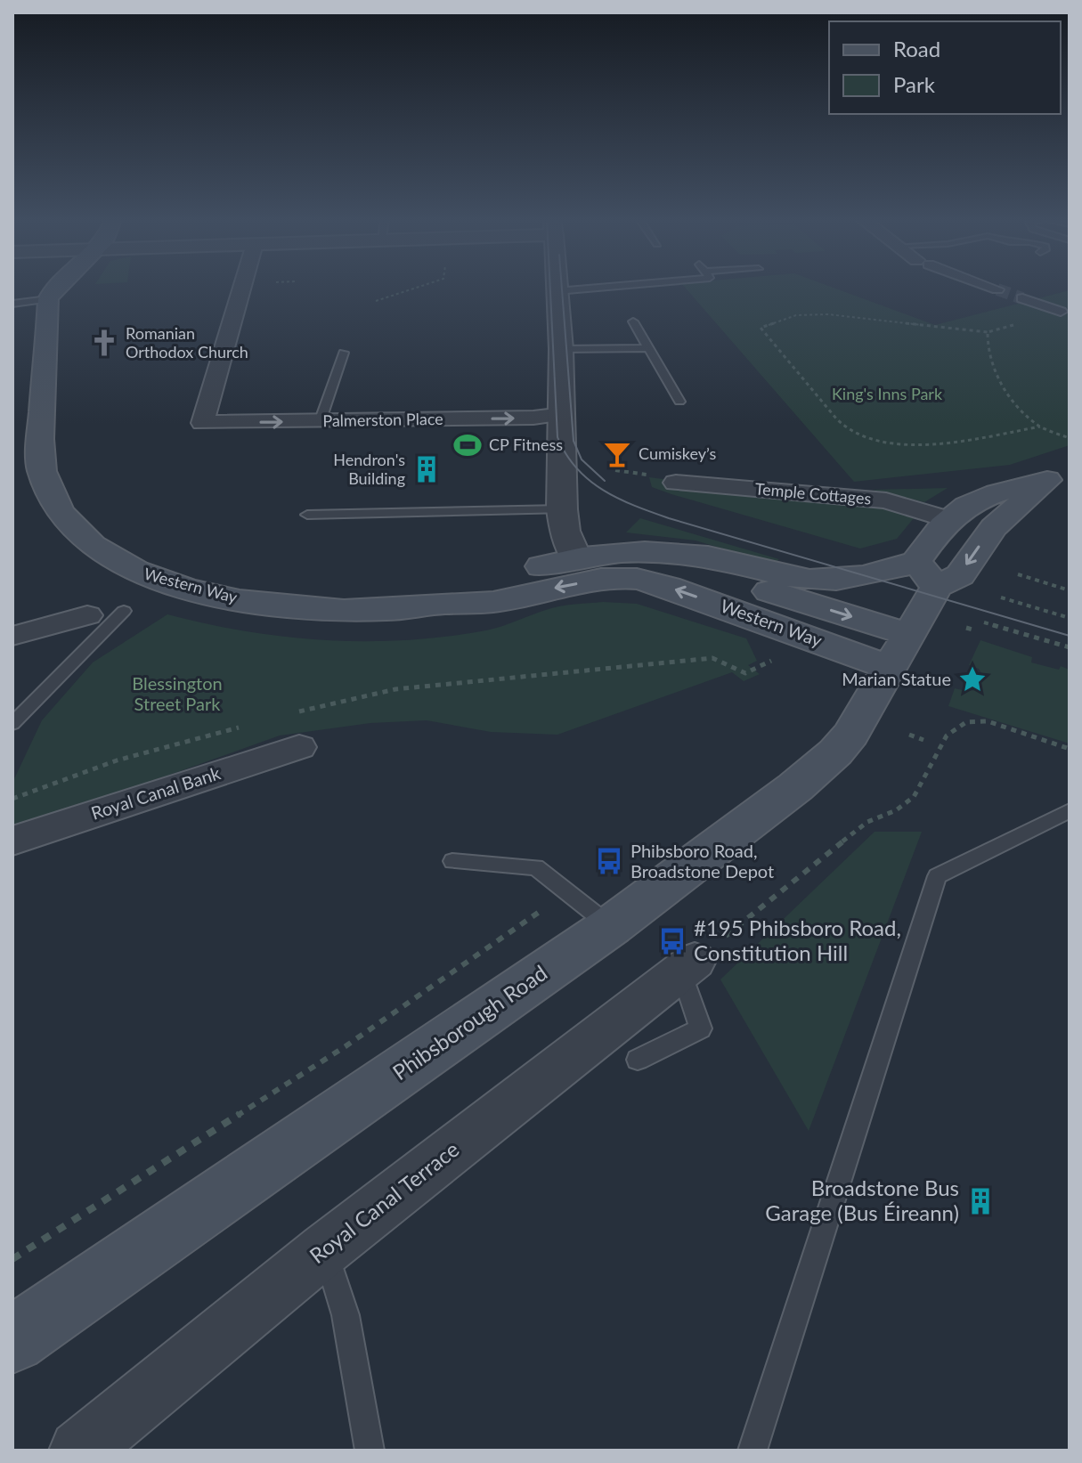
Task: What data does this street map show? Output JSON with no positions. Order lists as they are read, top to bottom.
{
  "streets": {
    "main road": ["Western Way", "Phibsborough Road"],
    "street": [
      "Palmerston Place",
      "Temple Cottages",
      "Royal Canal Bank",
      "Royal Canal Terrace"
    ]
  },
  "crossings": [
    ["Temple Cottages", "Phibsborough Road"],
    ["Western Way", "Phibsborough Road"]
  ],
  "parks": ["King's Inns Park", "Blessington Street Park"],
  "places": {
    "church": ["Romanian Orthodox Church"],
    "sports": ["CP Fitness"],
    "bar": ["Cumiskey’s"],
    "building": ["Hendron's Building", "Broadstone Bus Garage (Bus Éireann)"],
    "place": ["Marian Statue"],
    "bus stop": ["Phibsboro Road, Broadstone Depot", "#195 Phibsboro Road, Constitution Hill"]
  },
  "legend": ["Road", "Park"]
}
